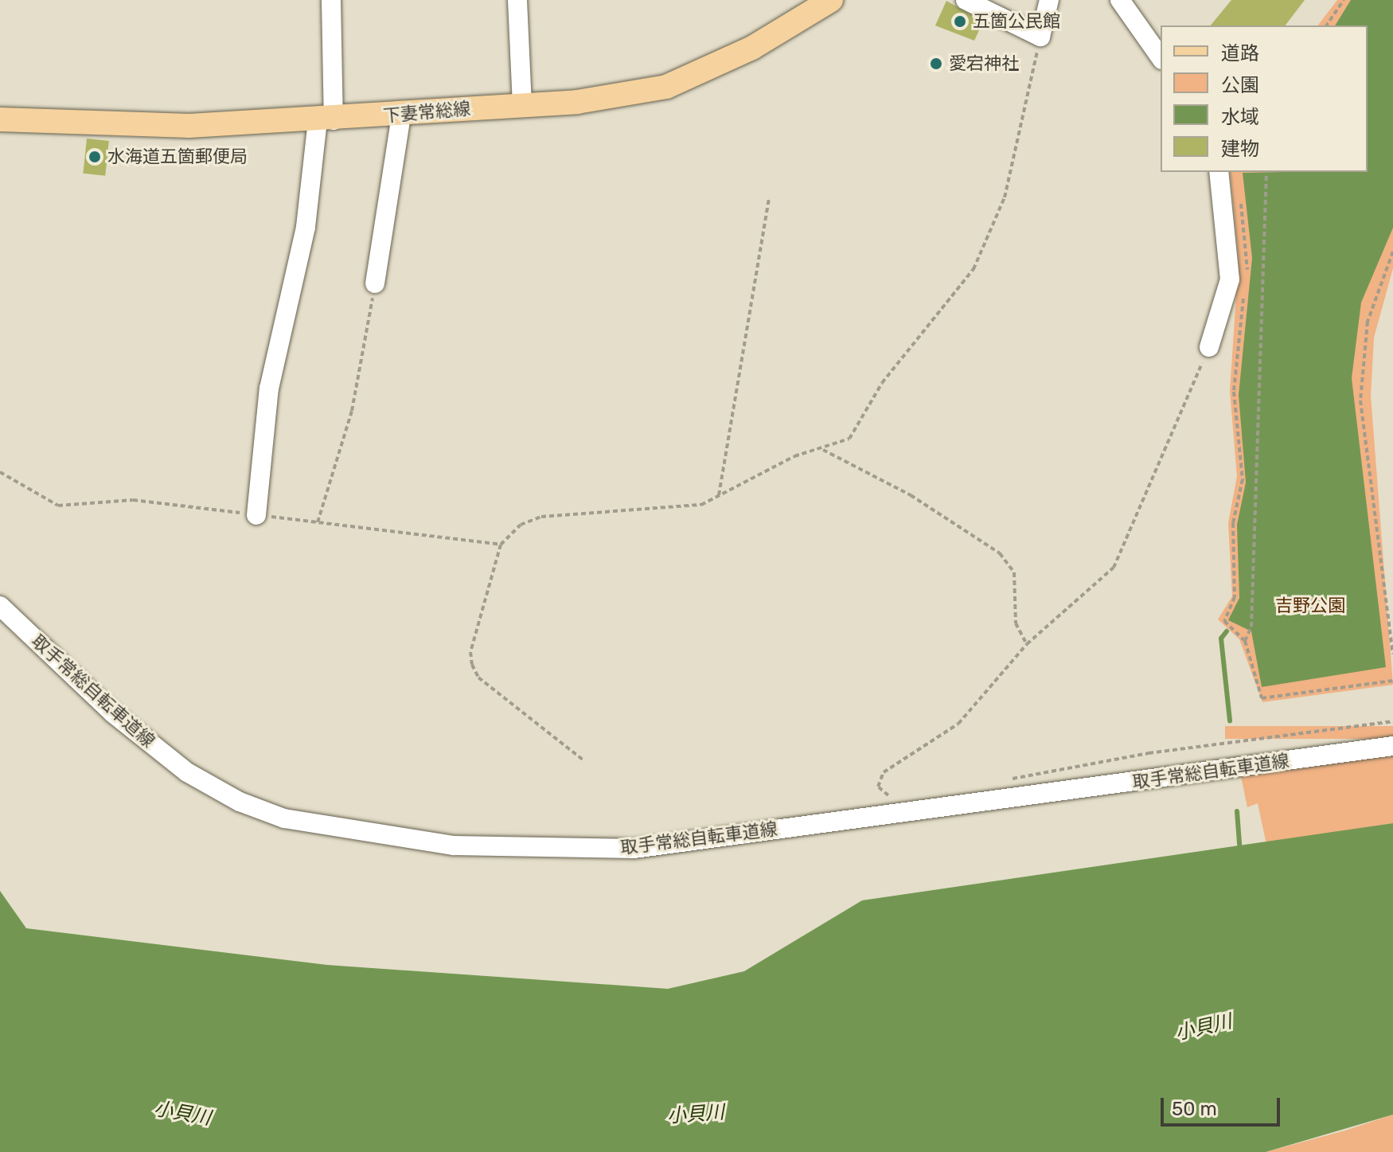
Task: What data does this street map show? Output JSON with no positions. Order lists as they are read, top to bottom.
{
  "streets": {
    "main road": ["下妻常総線"],
    "street": ["取手常総自転車道線"]
  },
  "water": ["小貝川"],
  "parks": ["吉野公園"],
  "places": ["五箇公民館", "愛宕神社", "水海道五箇郵便局"],
  "legend": [
    "道路",
    "公園",
    "水域",
    "建物"
  ],
  "scale_bar": "50 m"
}
